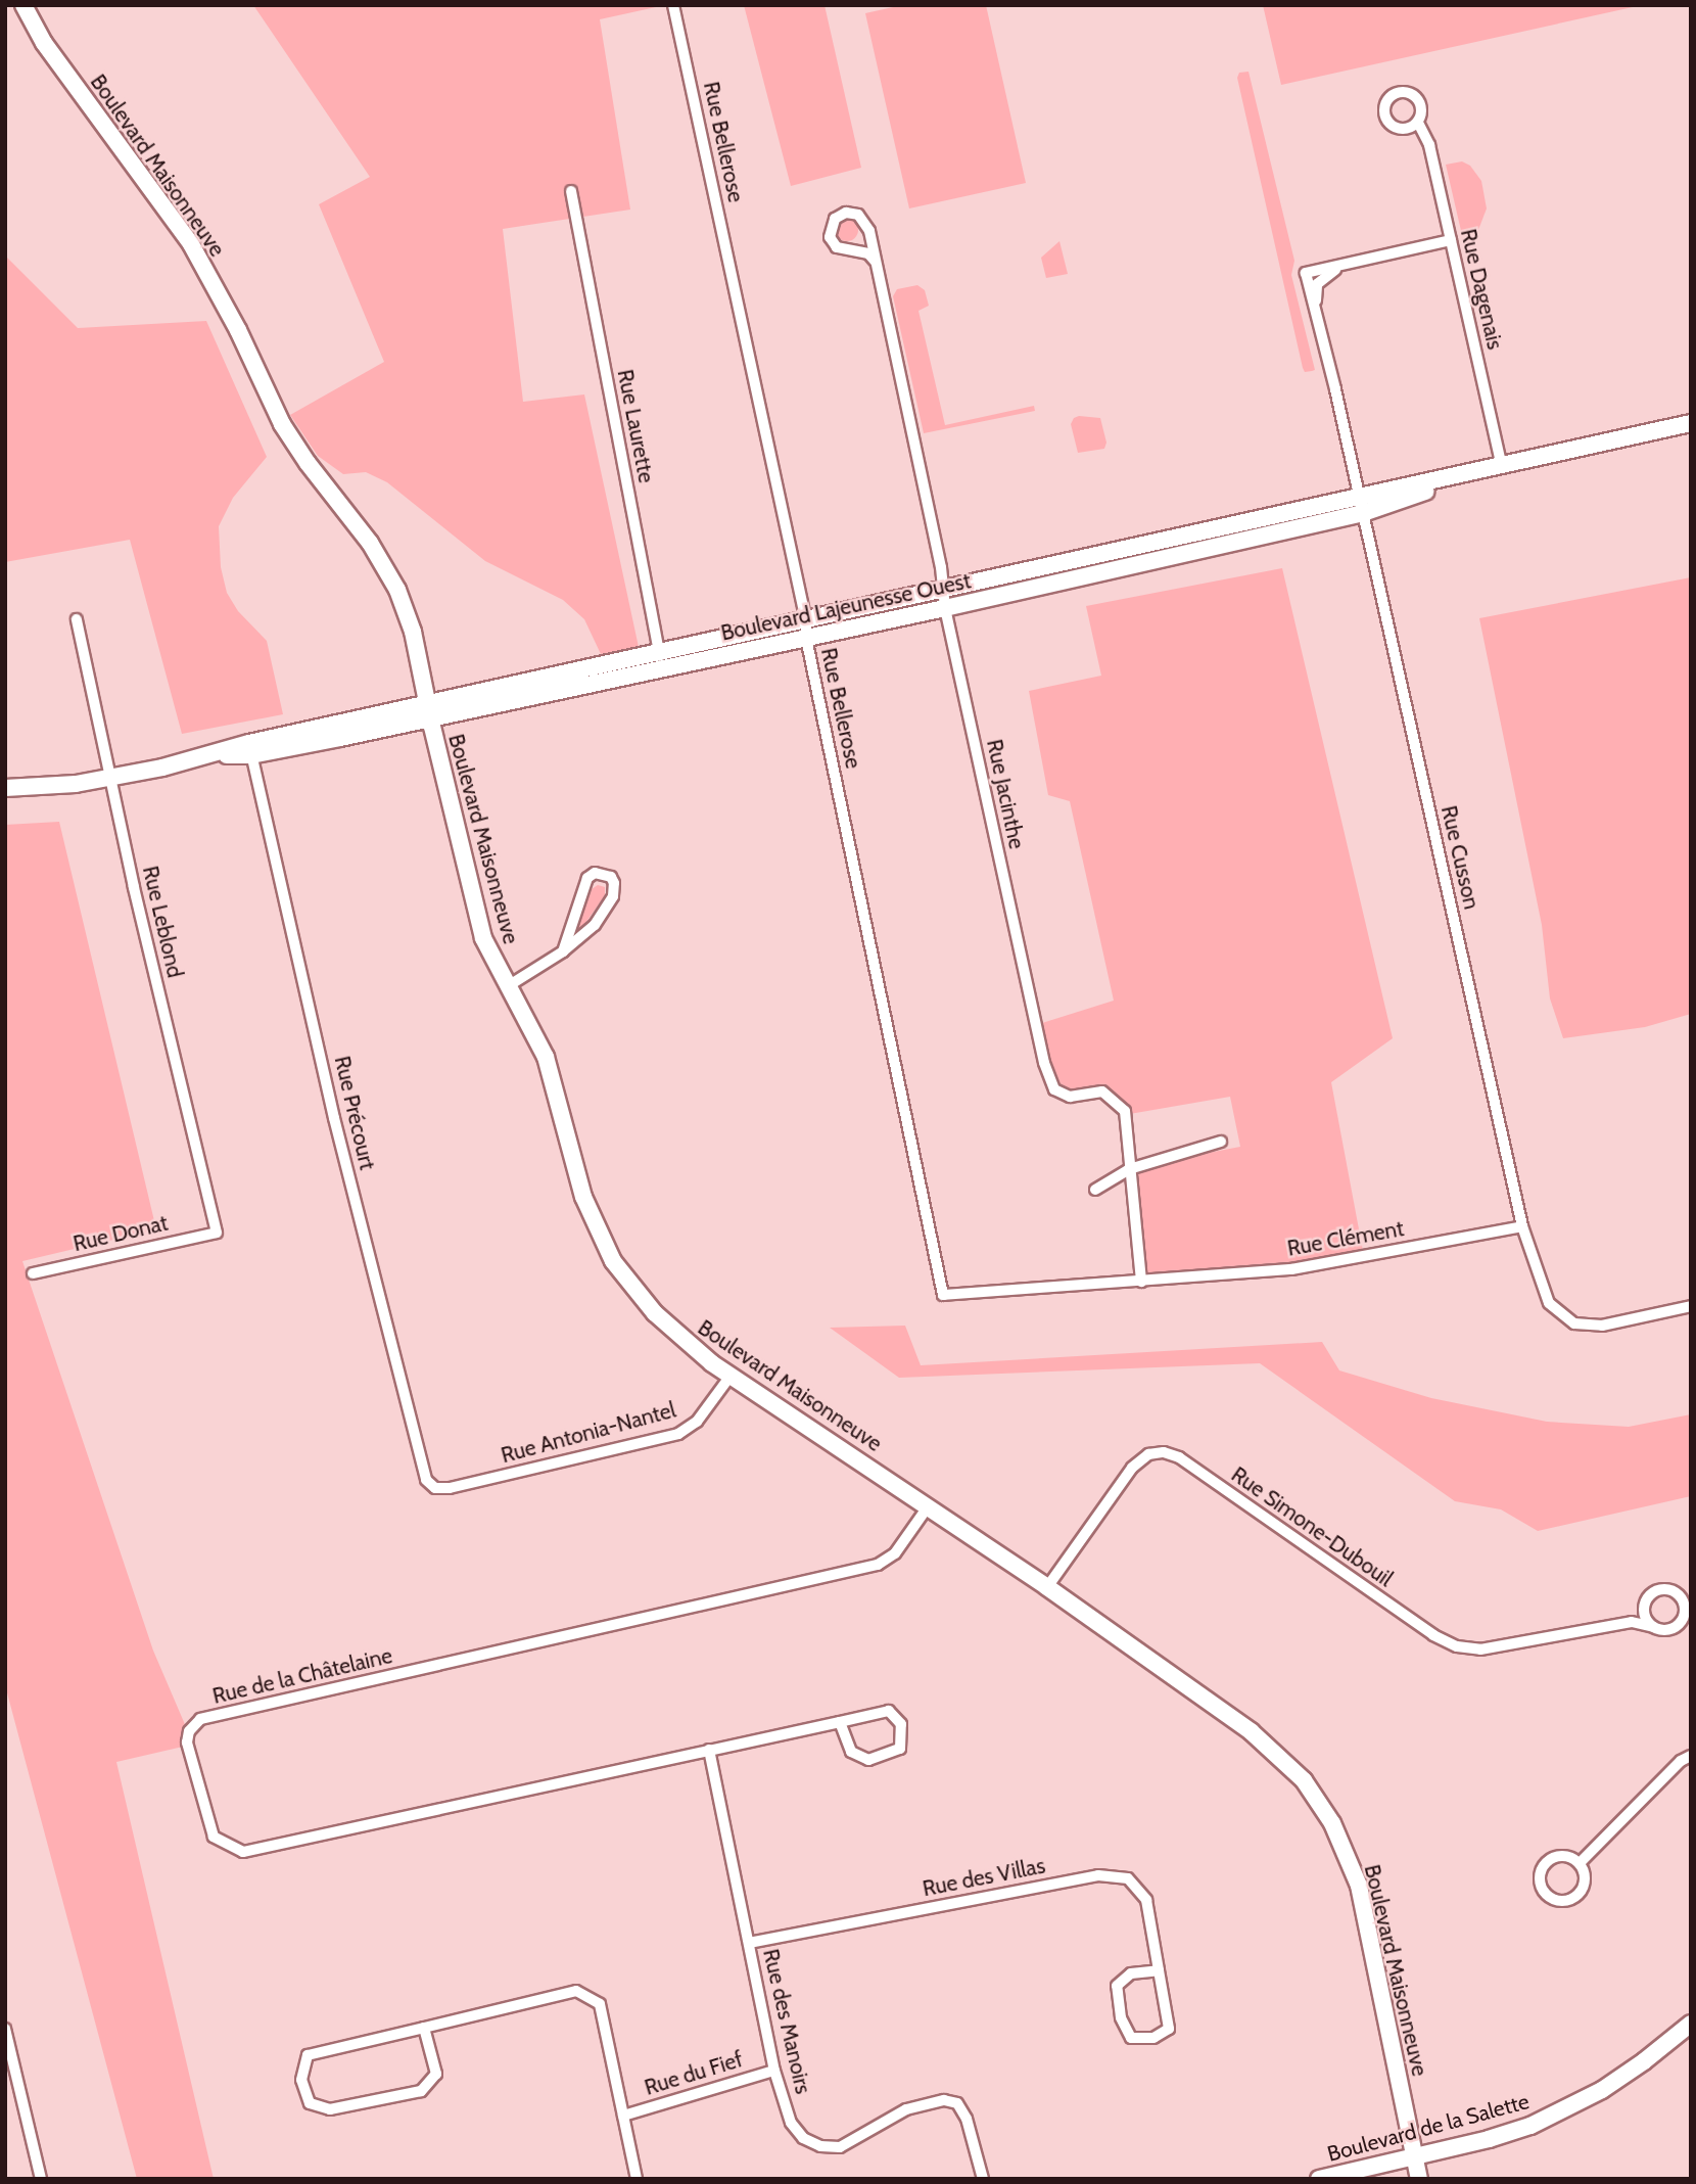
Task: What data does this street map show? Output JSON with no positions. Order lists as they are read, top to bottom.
{
  "streets": {
    "street": [
      "Rue Bellerose",
      "Boulevard Maisonneuve",
      "Rue Dagenais",
      "Rue Laurette",
      "Boulevard Lajeunesse Ouest",
      "Rue Jacinthe",
      "Rue Cusson",
      "Rue Leblond",
      "Rue Précourt",
      "Rue Donat",
      "Rue Clément",
      "Rue Antonia-Nantel",
      "Rue Simone-Dubouil",
      "Rue de la Châtelaine",
      "Rue des Villas",
      "Rue des Manoirs",
      "Rue du Fief",
      "Boulevard de la Salette"
    ]
  },
  "crossings": [
    ["Rue Bellerose", "Boulevard Lajeunesse Ouest"],
    ["Rue Bellerose", "Rue Clément"],
    ["Boulevard Maisonneuve", "Boulevard Lajeunesse Ouest"],
    ["Boulevard Maisonneuve", "Rue Antonia-Nantel"],
    ["Boulevard Maisonneuve", "Rue Simone-Dubouil"],
    ["Boulevard Maisonneuve", "Rue de la Châtelaine"],
    ["Boulevard Maisonneuve", "Boulevard de la Salette"],
    ["Rue Dagenais", "Boulevard Lajeunesse Ouest"],
    ["Rue Dagenais", "Rue Cusson"],
    ["Rue Laurette", "Boulevard Lajeunesse Ouest"],
    ["Boulevard Lajeunesse Ouest", "Rue Jacinthe"],
    ["Boulevard Lajeunesse Ouest", "Rue Cusson"],
    ["Boulevard Lajeunesse Ouest", "Rue Leblond"],
    ["Boulevard Lajeunesse Ouest", "Rue Précourt"],
    ["Rue Jacinthe", "Rue Clément"],
    ["Rue Cusson", "Rue Clément"],
    ["Rue Leblond", "Rue Donat"],
    ["Rue Précourt", "Rue Antonia-Nantel"],
    ["Rue de la Châtelaine", "Rue des Manoirs"],
    ["Rue des Villas", "Rue des Manoirs"],
    ["Rue des Manoirs", "Rue du Fief"]
  ]
}
